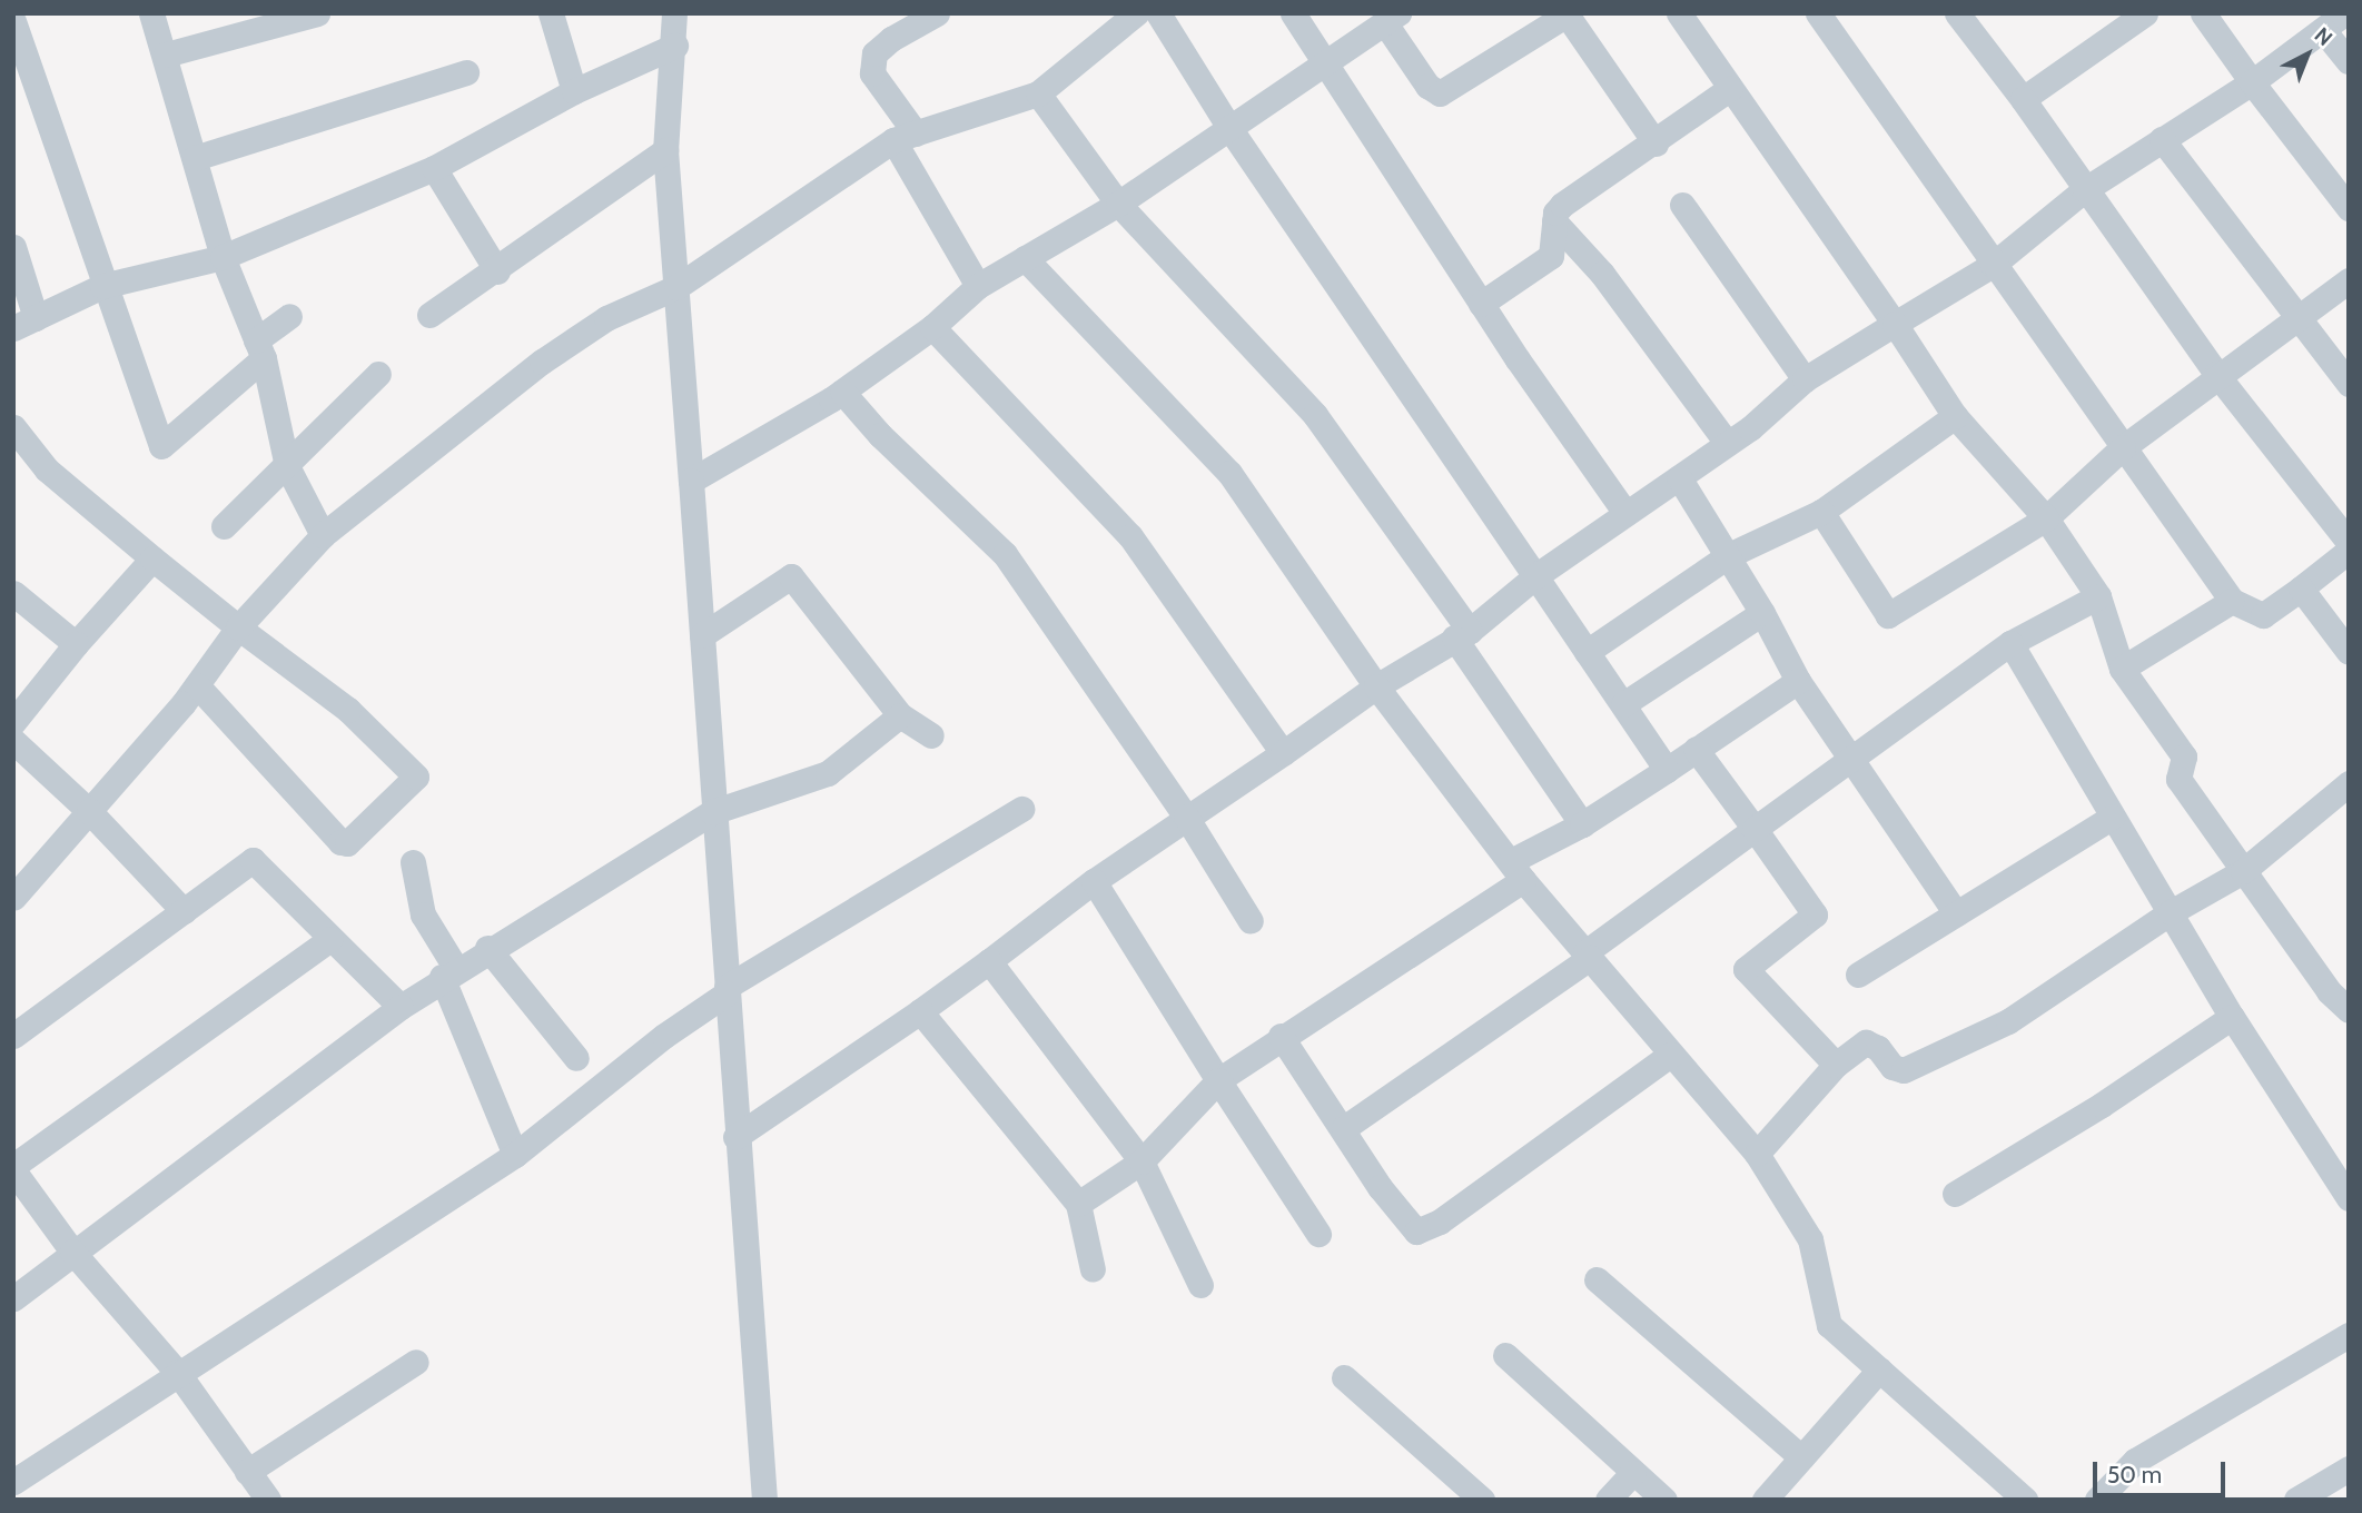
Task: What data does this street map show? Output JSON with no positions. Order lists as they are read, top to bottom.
{
  "scale_bar": "50 m",
  "north": "top right"
}
